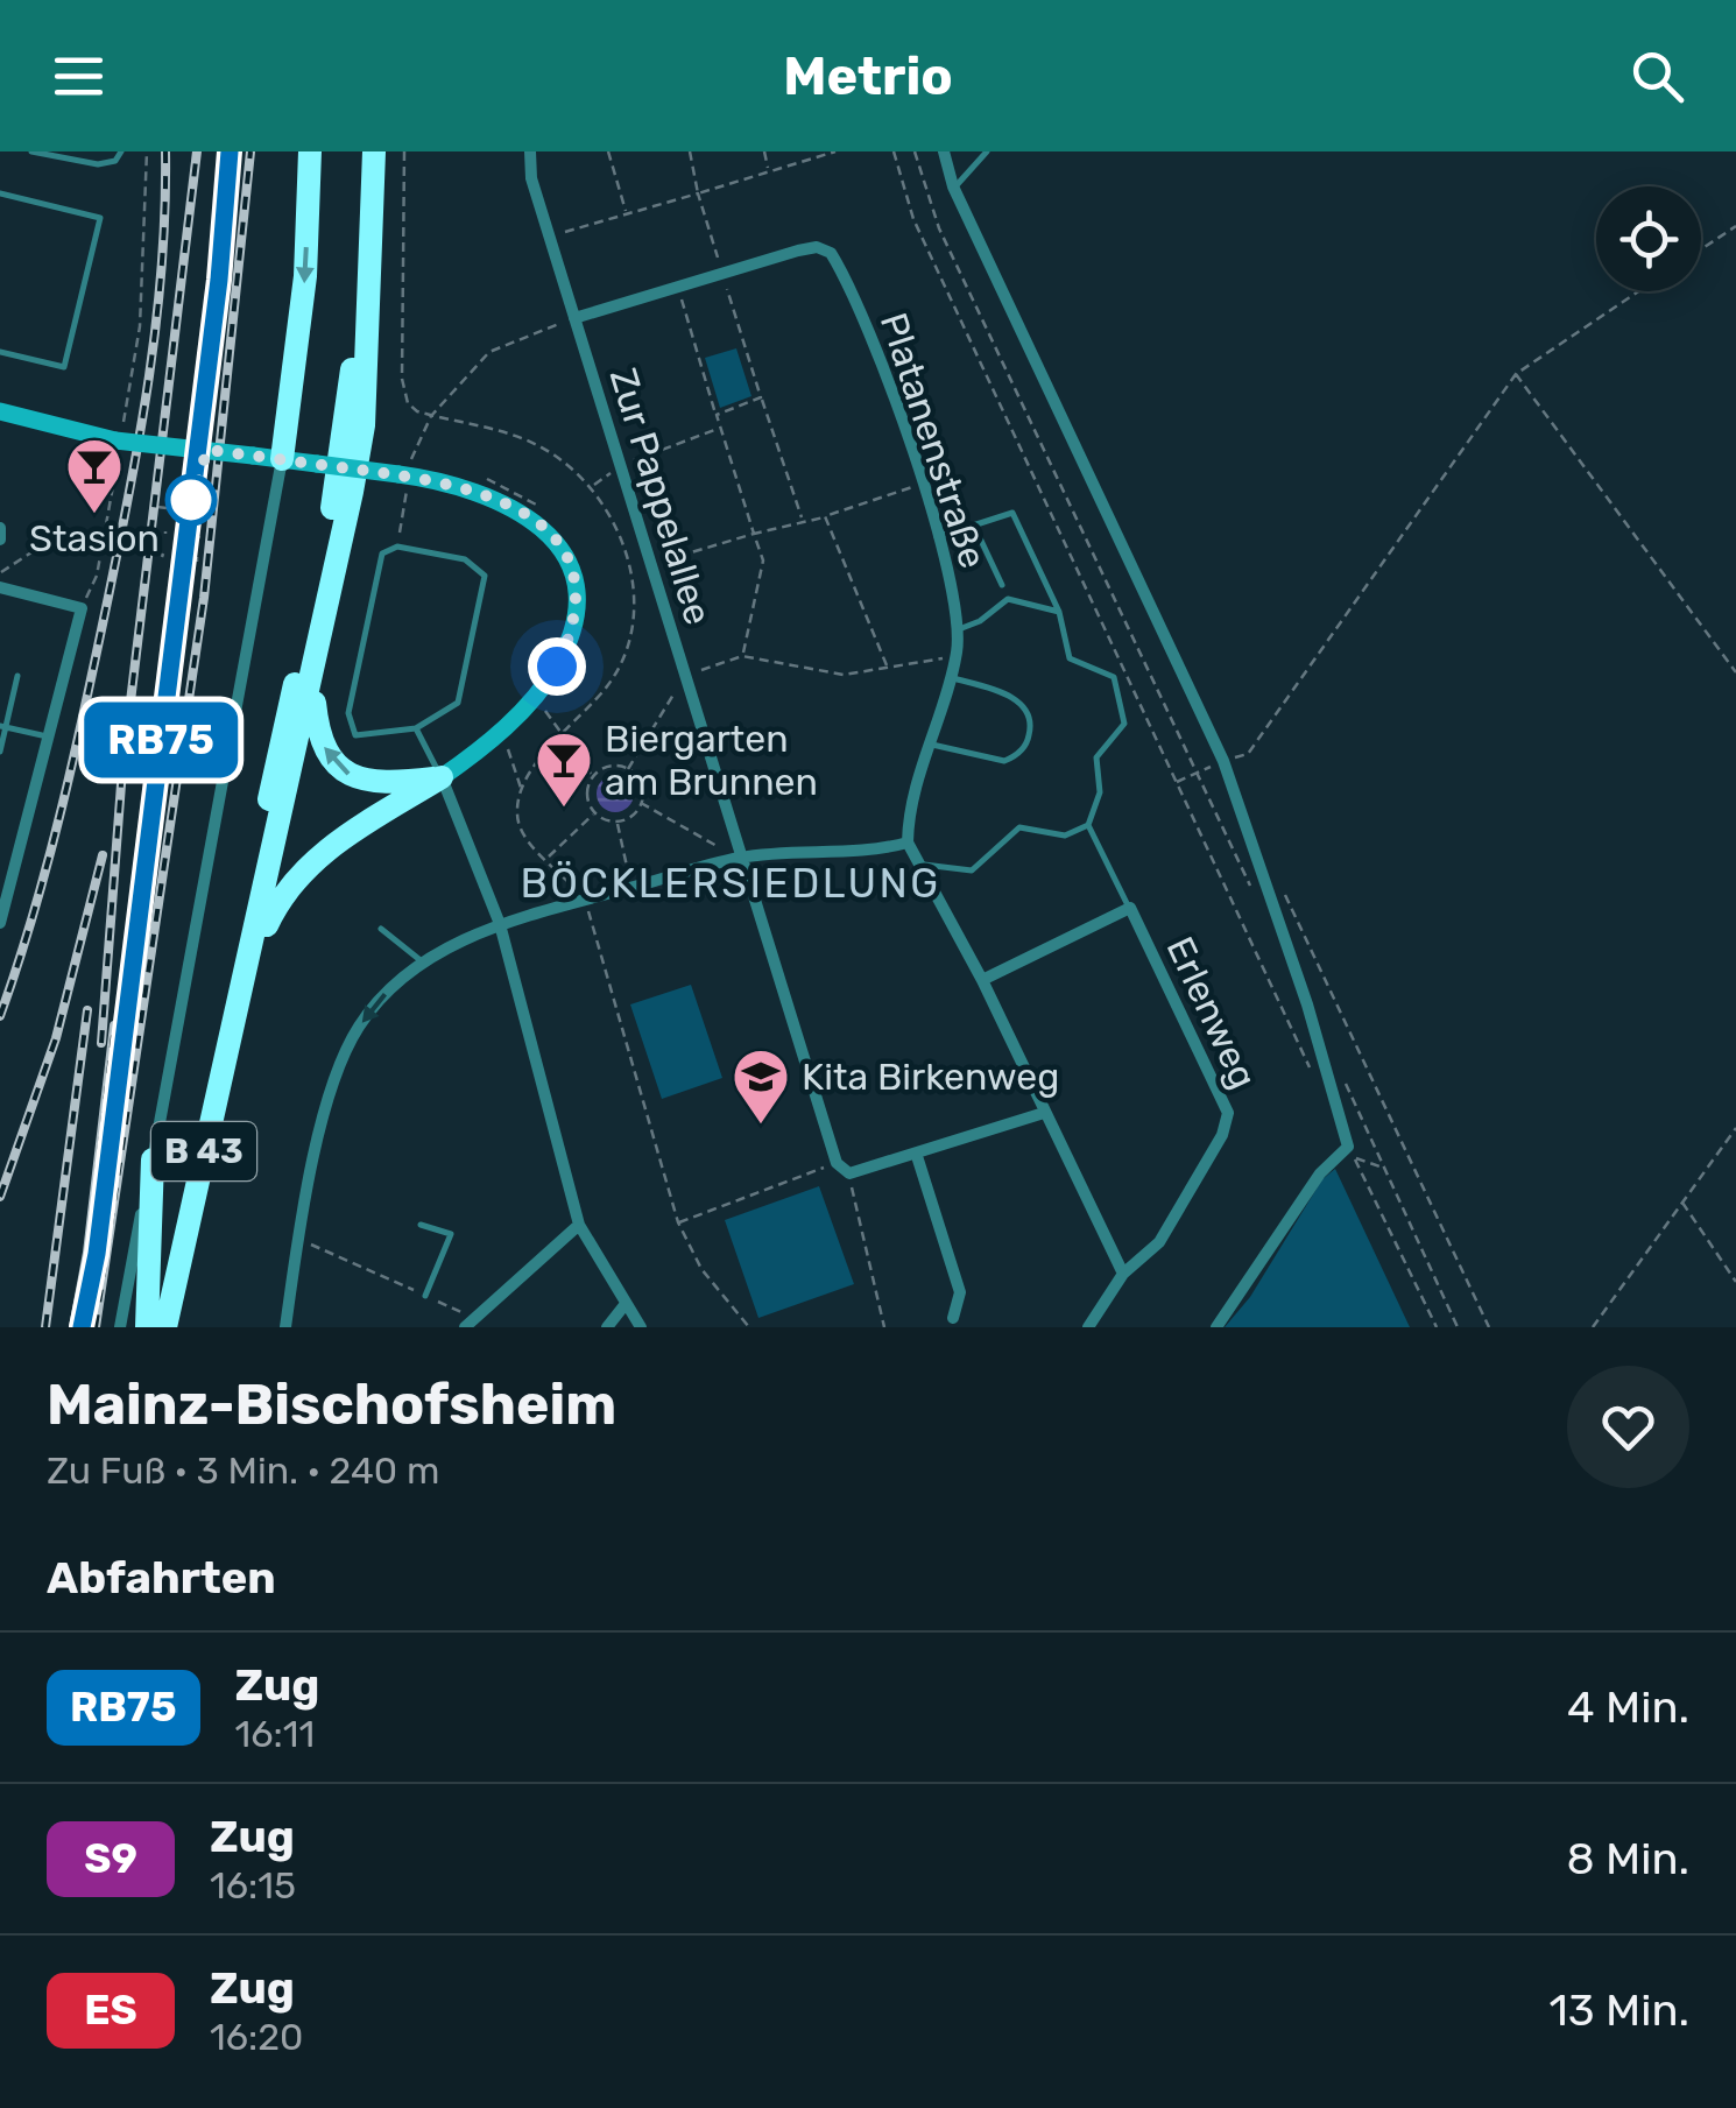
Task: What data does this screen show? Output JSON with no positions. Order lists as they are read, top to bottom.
{
  "streets": {
    "highway": ["B 43"],
    "street": ["Platanenstraße", "Zur Pappelallee", "Erlenweg"]
  },
  "crossings": [
    ["Platanenstraße", "Zur Pappelallee"]
  ],
  "districts": ["BÖCKLERSIEDLUNG"],
  "places": {
    "bar": ["Stasion", "Biergarten am Brunnen"],
    "school or university": ["Kita Birkenweg"]
  },
  "page": {
    "header": "Metrio",
    "on_map": "RB75",
    "heading": [
      ["Mainz-Bischofsheim", "Zu Fuß · 3 Min. · 240 m"],
      "Abfahrten"
    ],
    "list": [
      {
        "mark": "RB75",
        "name": "Zug",
        "note": "16:11",
        "value": "4 Min."
      },
      {
        "mark": "S9",
        "name": "Zug",
        "note": "16:15",
        "value": "8 Min."
      },
      {
        "mark": "ES",
        "name": "Zug",
        "note": "16:20",
        "value": "13 Min."
      }
    ]
  }
}
